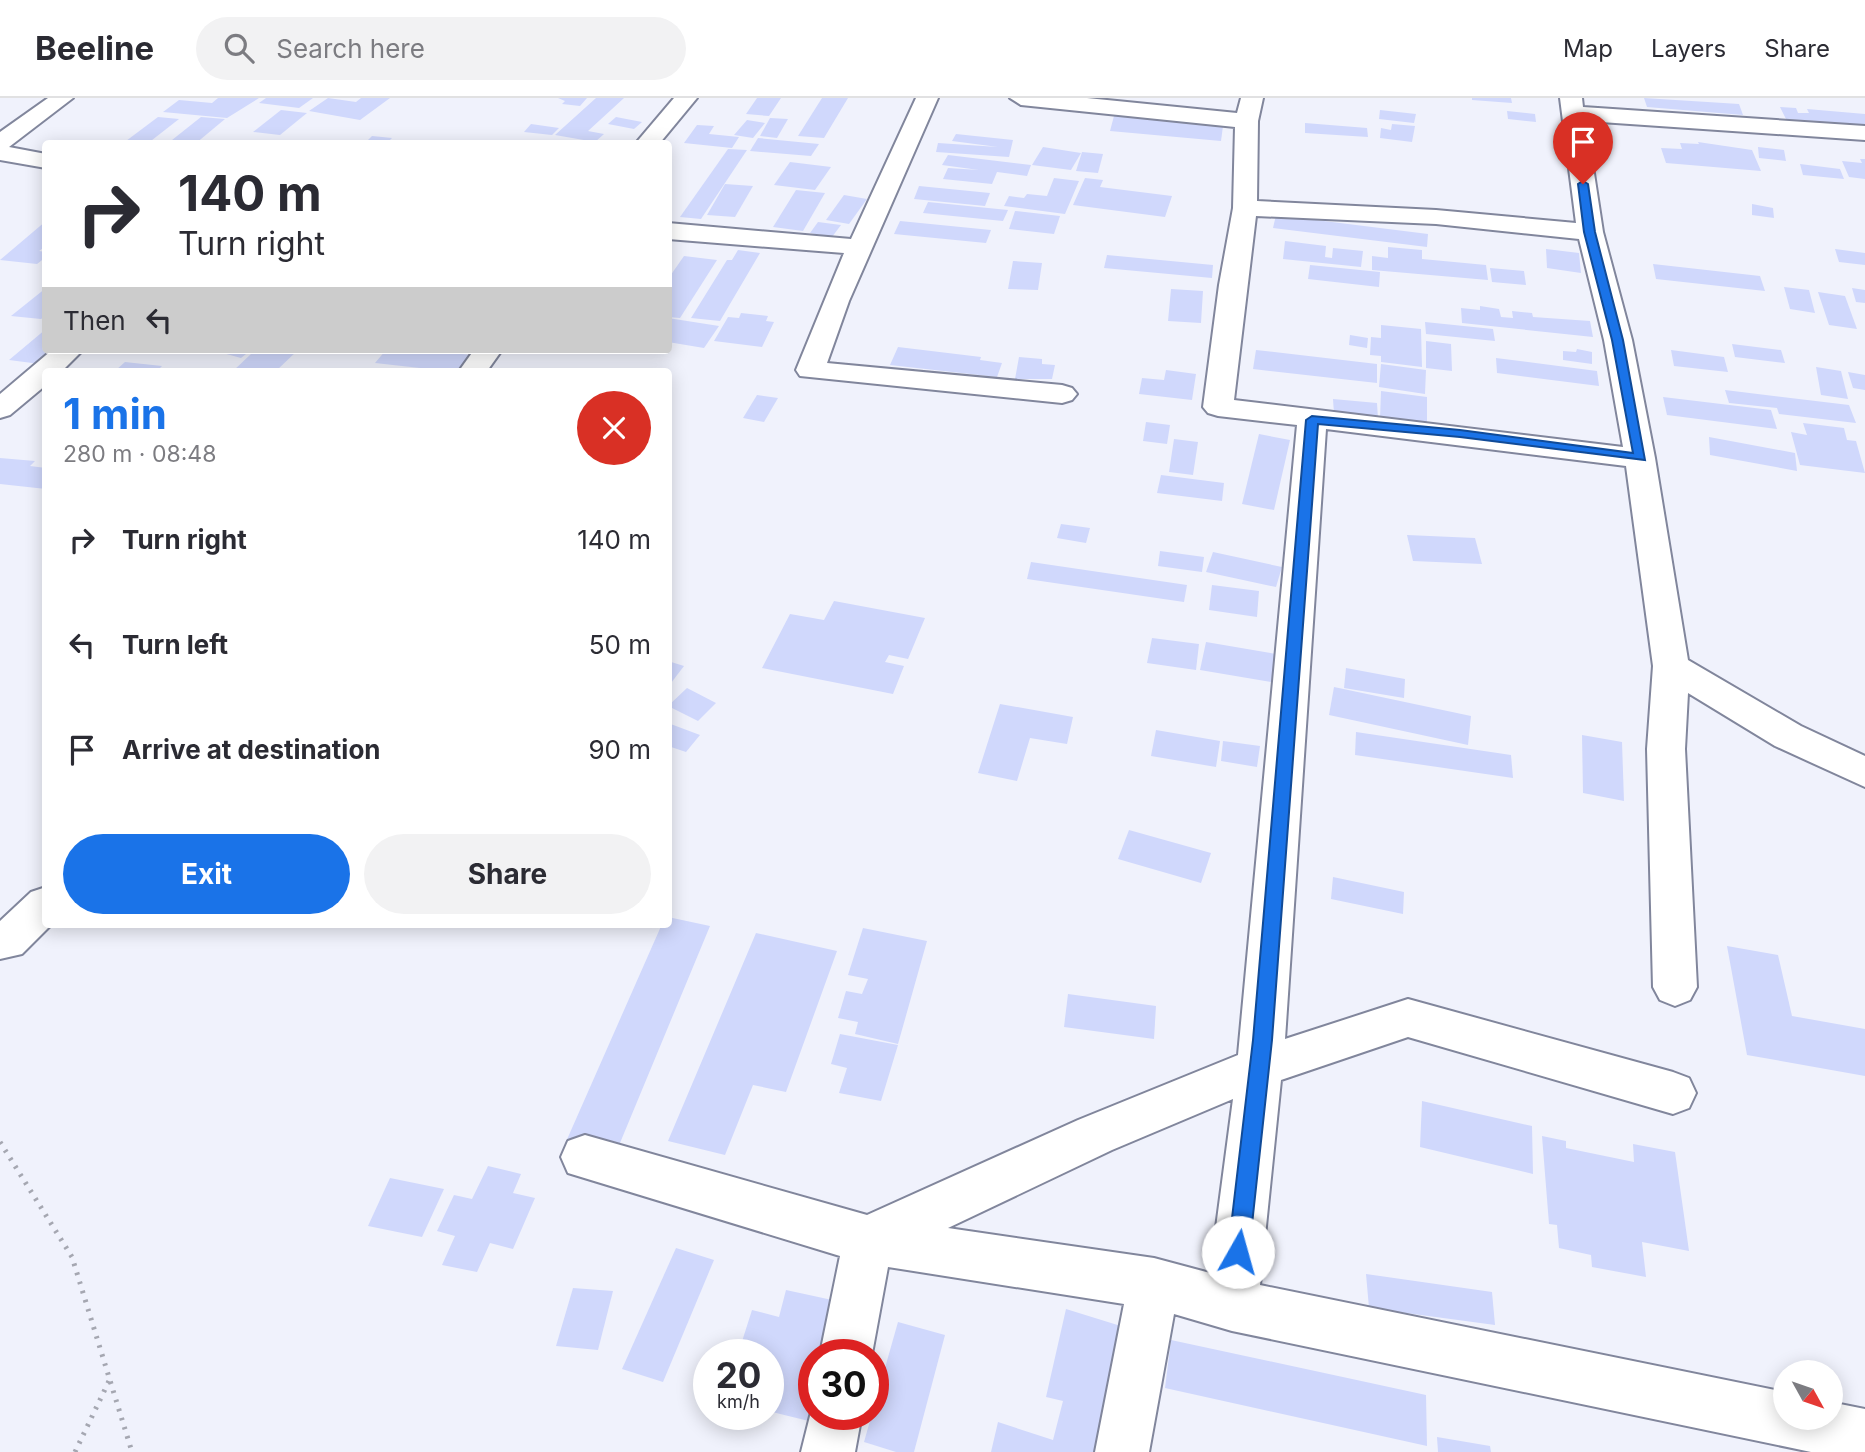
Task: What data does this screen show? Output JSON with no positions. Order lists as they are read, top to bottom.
{
  "north": "bottom right",
  "page": {
    "header": "Beeline",
    "search": "Search here",
    "nav": ["Map", "Layers", "Share"],
    "turn": ["140 m", "Turn right"],
    "then": "Then",
    "heading": ["1 min", "280 m · 08:48"],
    "list": [
      {
        "name": "Turn right",
        "value": "140 m"
      },
      {
        "name": "Turn left",
        "value": "50 m"
      },
      {
        "name": "Arrive at destination",
        "value": "90 m"
      }
    ],
    "buttons": ["Exit", "Share"],
    "speed": "20 km/h",
    "limit": "30"
  }
}
